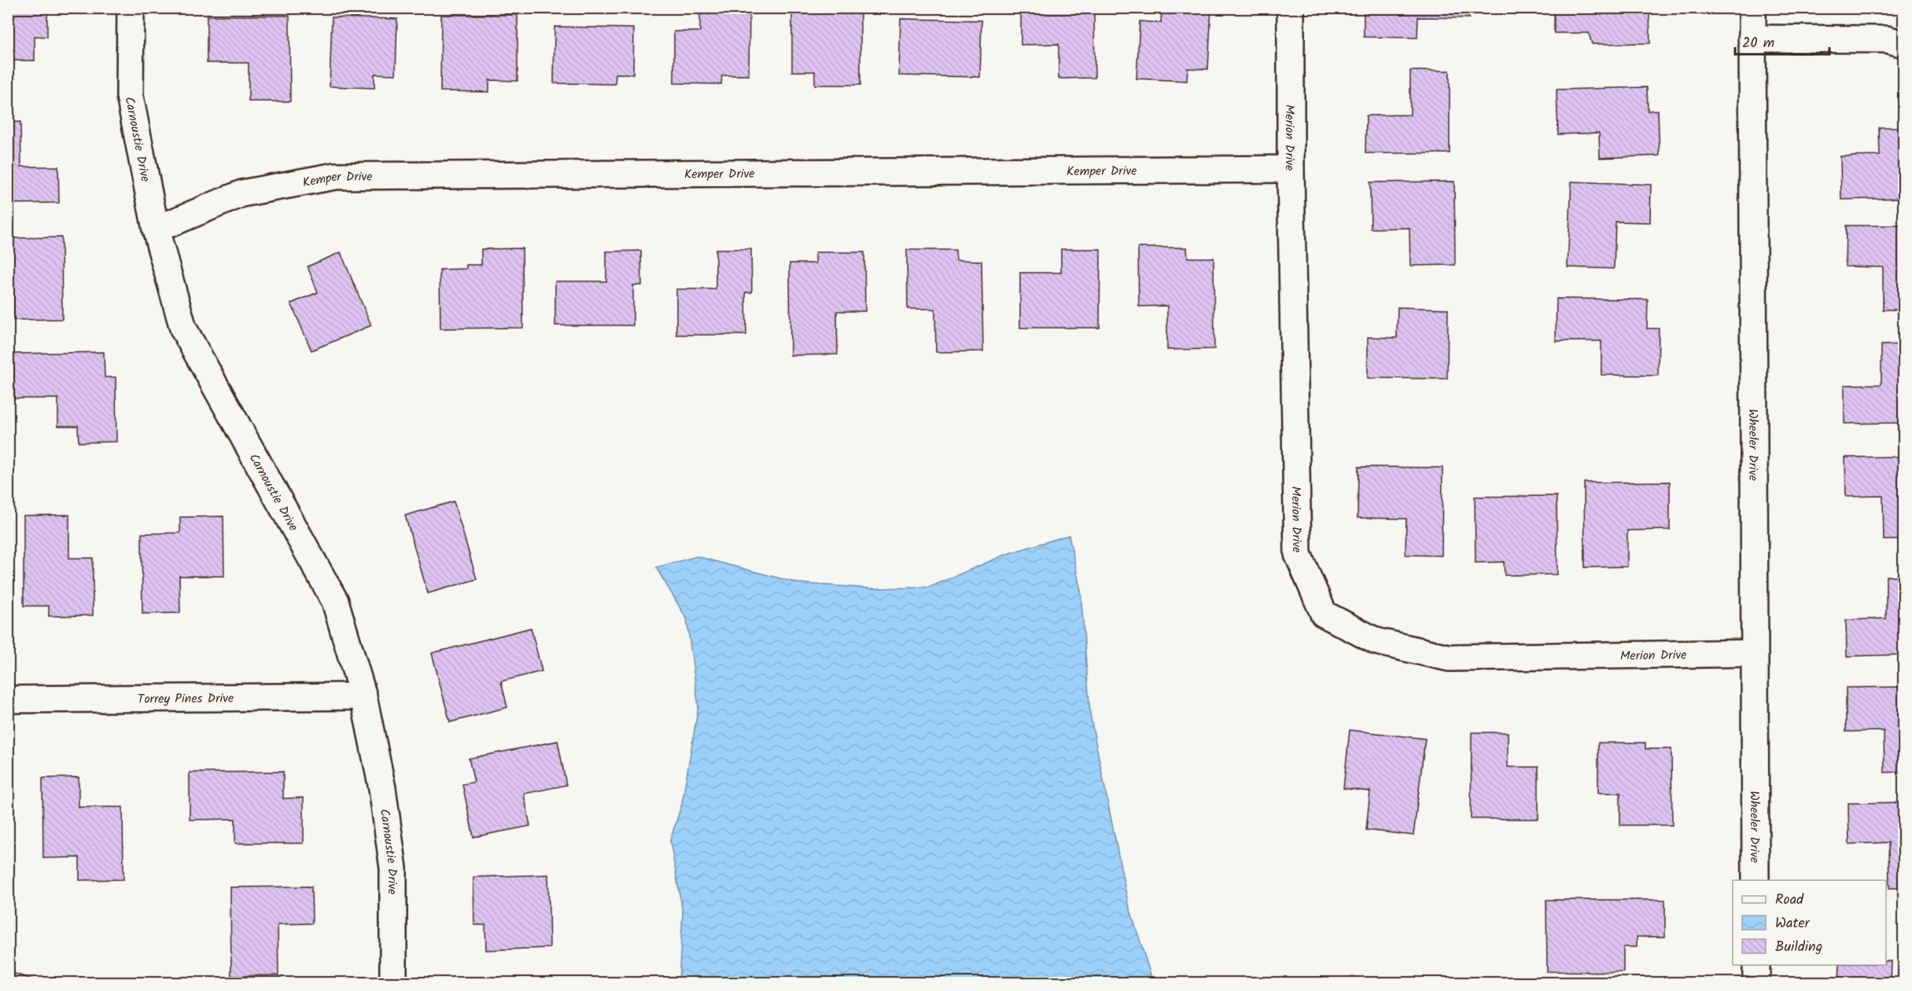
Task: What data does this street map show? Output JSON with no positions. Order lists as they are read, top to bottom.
{
  "streets": {
    "street": [
      "Merion Drive",
      "Carnoustie Drive",
      "Kemper Drive",
      "Wheeler Drive",
      "Torrey Pines Drive"
    ]
  },
  "crossings": [
    ["Merion Drive", "Kemper Drive"],
    ["Merion Drive", "Wheeler Drive"],
    ["Carnoustie Drive", "Kemper Drive"],
    ["Carnoustie Drive", "Torrey Pines Drive"]
  ],
  "legend": ["Road", "Water", "Building"],
  "scale_bar": "20 m"
}
